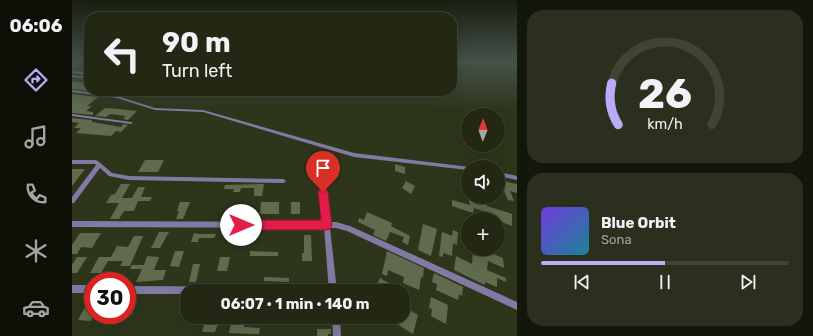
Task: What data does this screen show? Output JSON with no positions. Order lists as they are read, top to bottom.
{
  "north": "top",
  "page": {
    "tabs": "06:06",
    "turn": ["90 m", "Turn left"],
    "map_buttons": "+",
    "song": ["Blue Orbit", "Sona"],
    "limit": "30",
    "trip": "06:07 · 1 min · 140 m",
    "gauge": ["26", "km/h"]
  }
}
